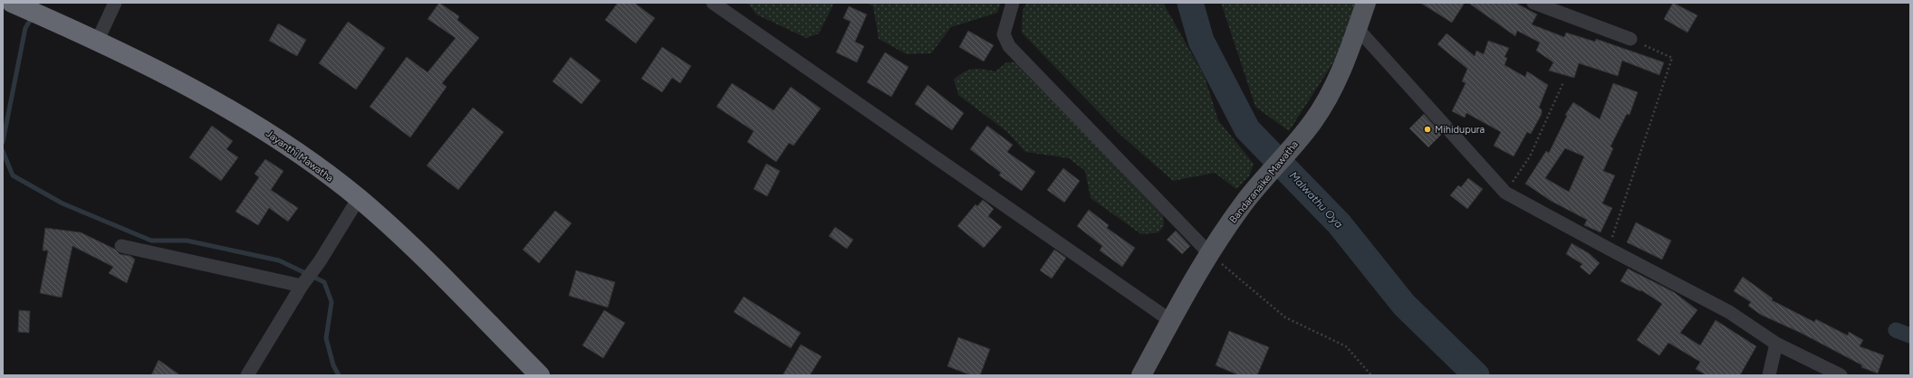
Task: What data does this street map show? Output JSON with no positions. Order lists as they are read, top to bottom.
{
  "streets": {
    "highway": ["Jayanthi Mawatha"],
    "main road": ["Bandaranaike Mawatha"]
  },
  "water": ["Malwathu Oya"],
  "places": ["Mihidupura"]
}
